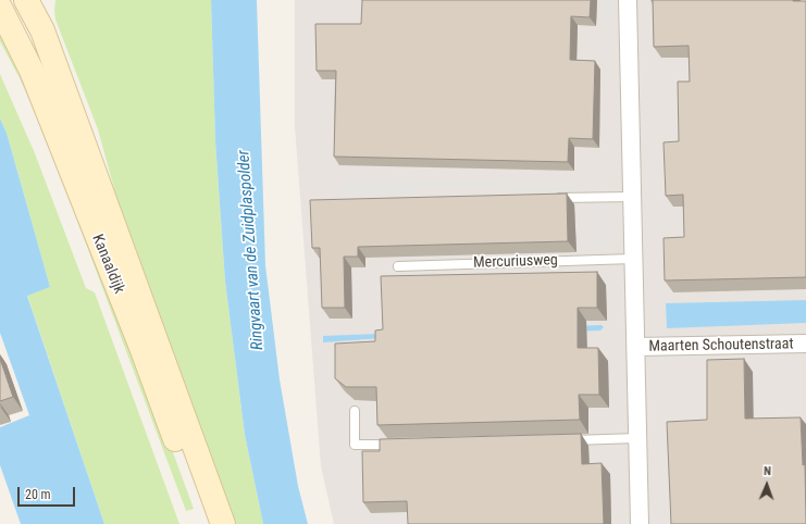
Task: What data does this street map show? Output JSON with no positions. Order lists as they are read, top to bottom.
{
  "streets": {
    "main road": ["Kanaaldijk"],
    "street": ["Maarten Schoutenstraat"],
    "lane": ["Mercuriusweg"]
  },
  "water": ["Ringvaart van de Zuidplaspolder"],
  "scale_bar": "20 m",
  "north": "top"
}
